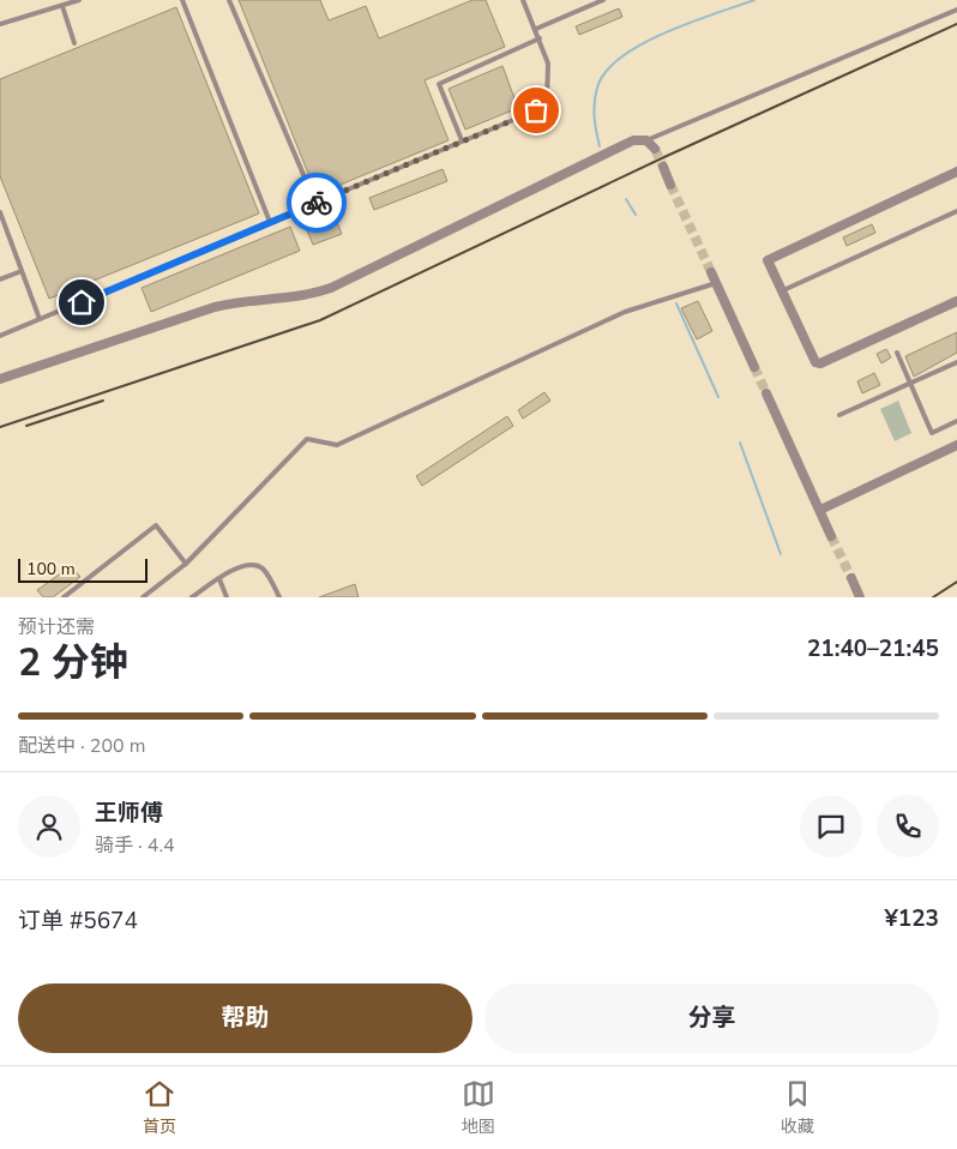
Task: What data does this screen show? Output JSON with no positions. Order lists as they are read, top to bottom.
{
  "scale_bar": "100 m",
  "page": {
    "scale": "100 m",
    "heading": ["2 分钟", "预计还需", "21:40–21:45"],
    "panel": [
      "王师傅",
      "骑手 · 4.4",
      "订单 #5674",
      "¥123"
    ],
    "bar": "配送中 · 200 m",
    "buttons": ["帮助", "分享"],
    "tabs": ["首页", "地图", "收藏"]
  }
}
